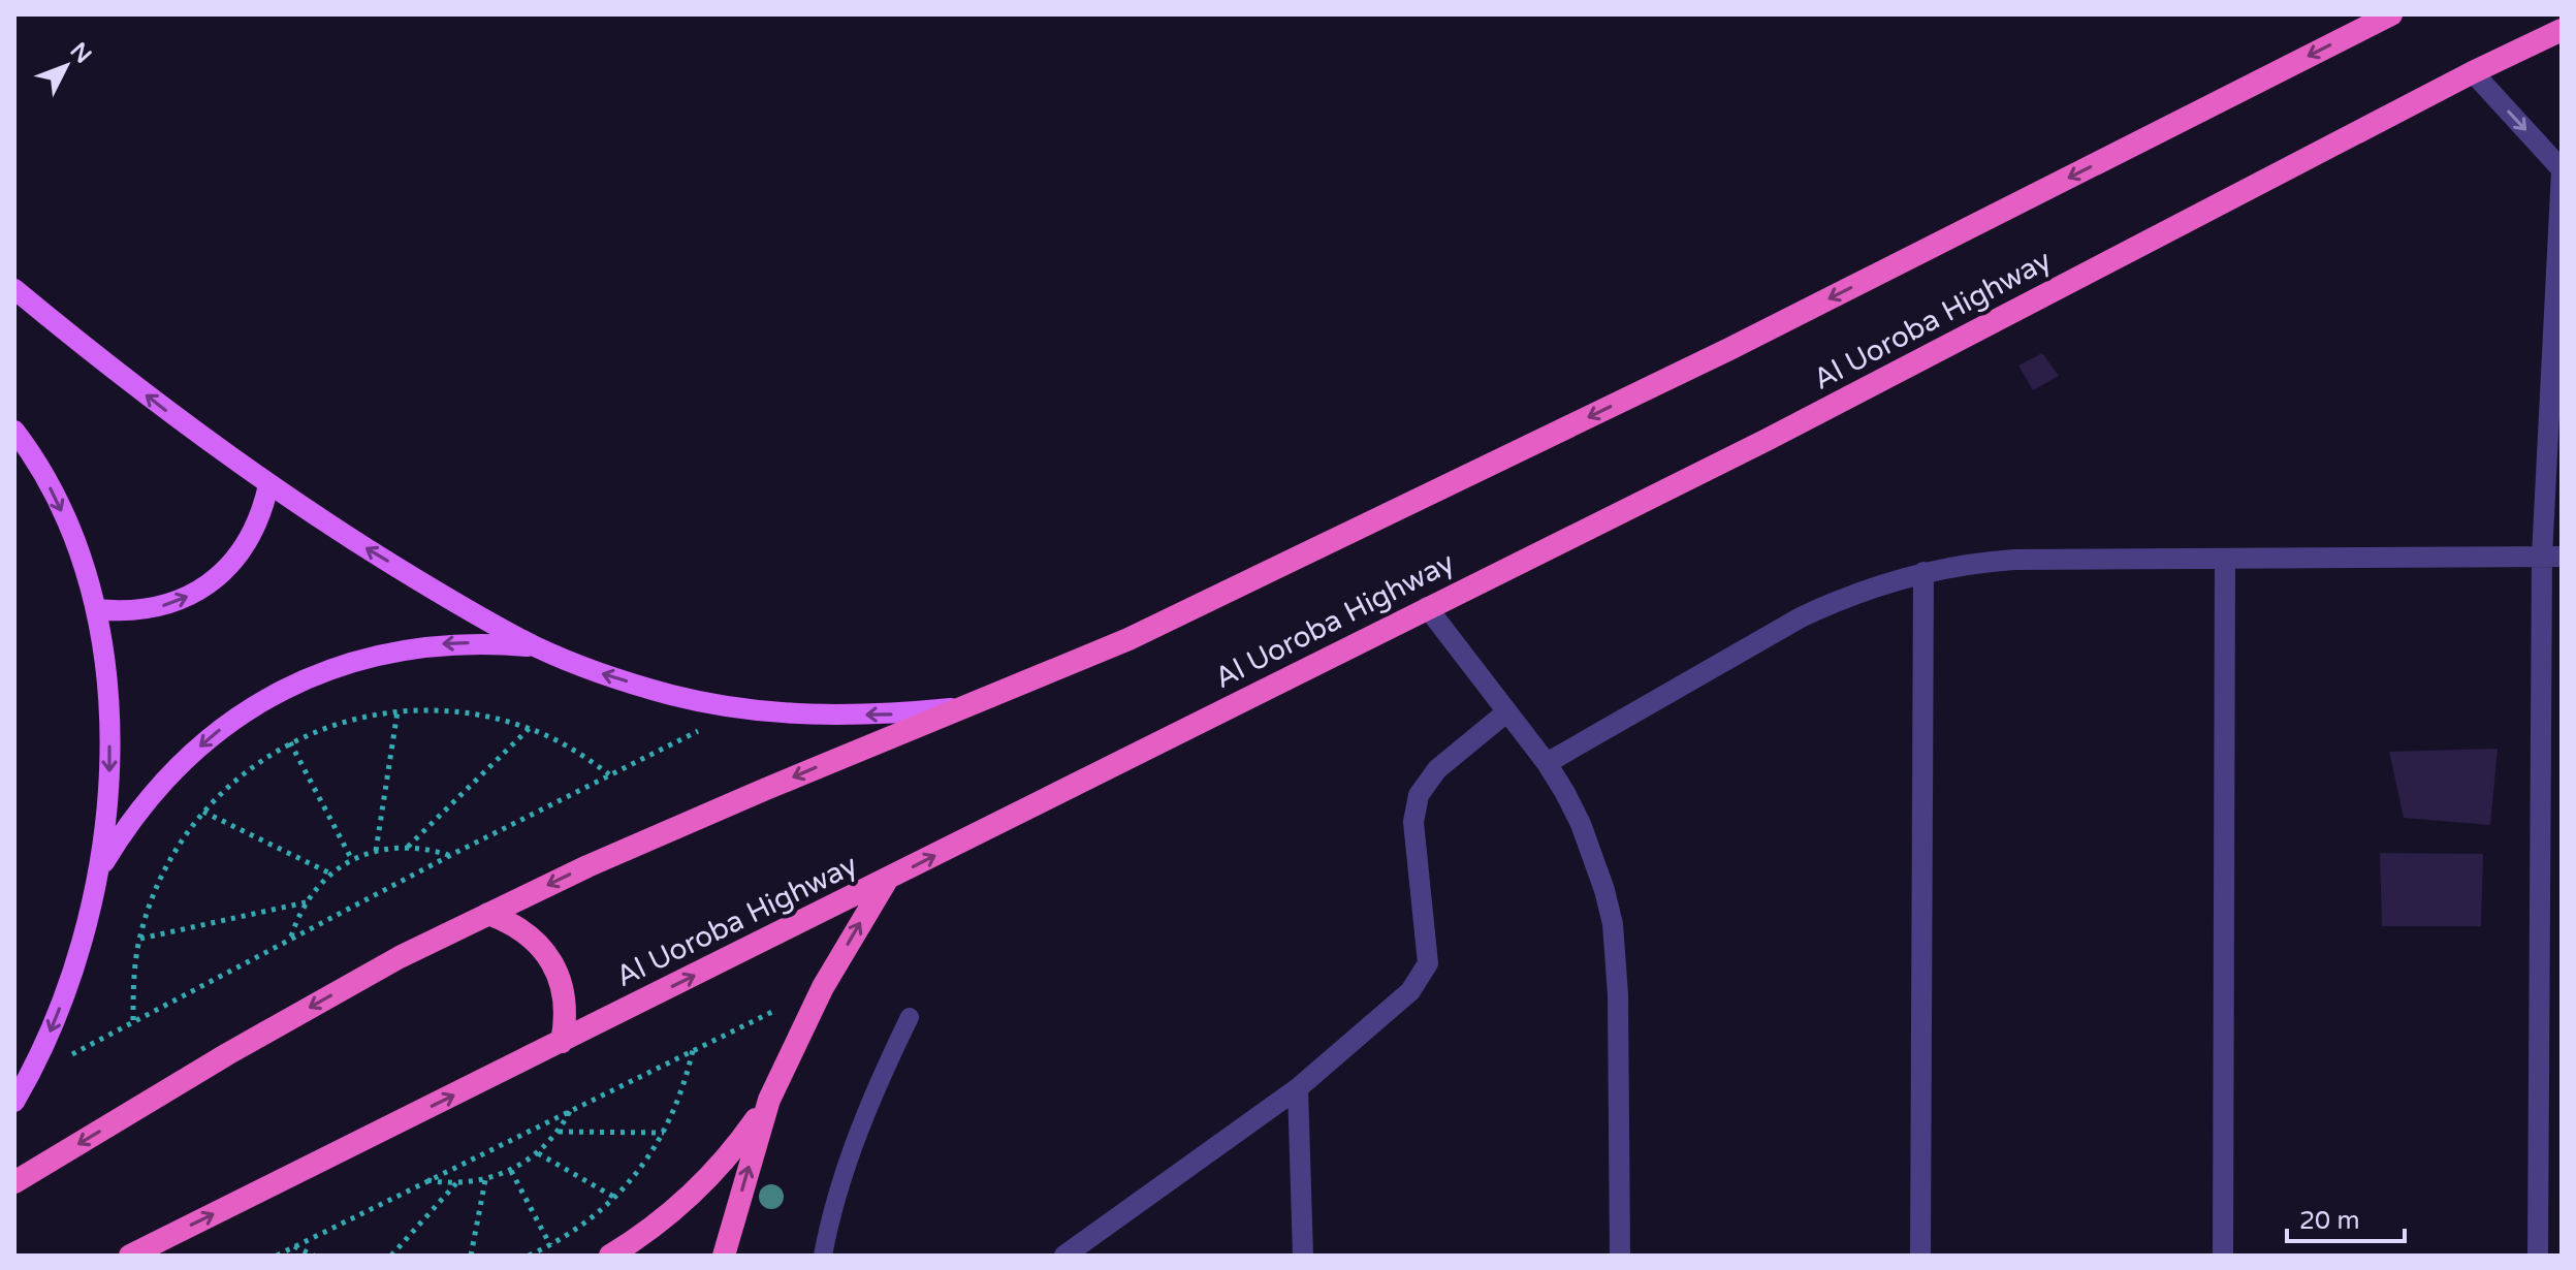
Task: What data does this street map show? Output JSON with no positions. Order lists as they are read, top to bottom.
{
  "streets": {
    "highway": ["Al Uoroba Highway"]
  },
  "scale_bar": "20 m",
  "north": "top right"
}
